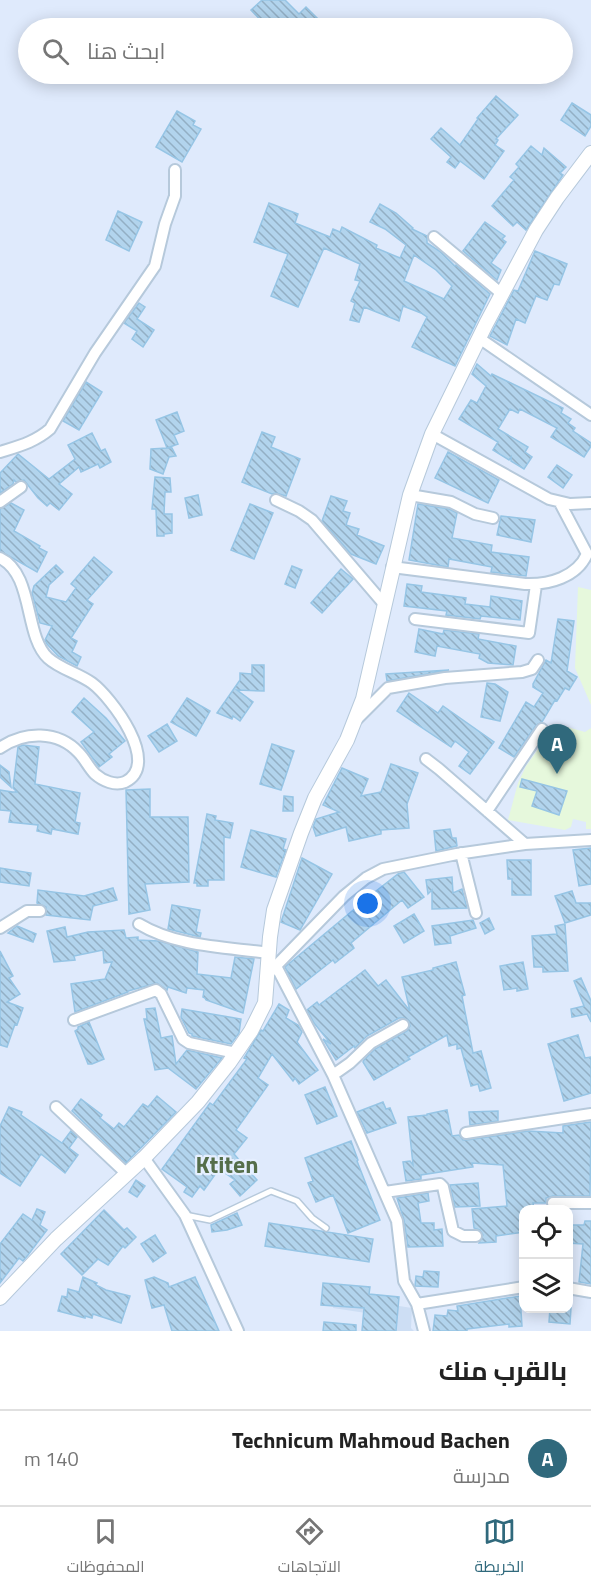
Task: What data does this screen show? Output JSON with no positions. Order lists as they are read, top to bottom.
{
  "districts": ["Ktiten"],
  "page": {
    "search": "ابحث هنا",
    "pins": "A",
    "heading": "بالقرب منك",
    "list": [
      {
        "mark": "A",
        "name": "Technicum Mahmoud Bachen",
        "note": "مدرسة",
        "value": "140 m"
      }
    ],
    "nav": ["الخريطة", "الاتجاهات", "المحفوظات"]
  }
}
